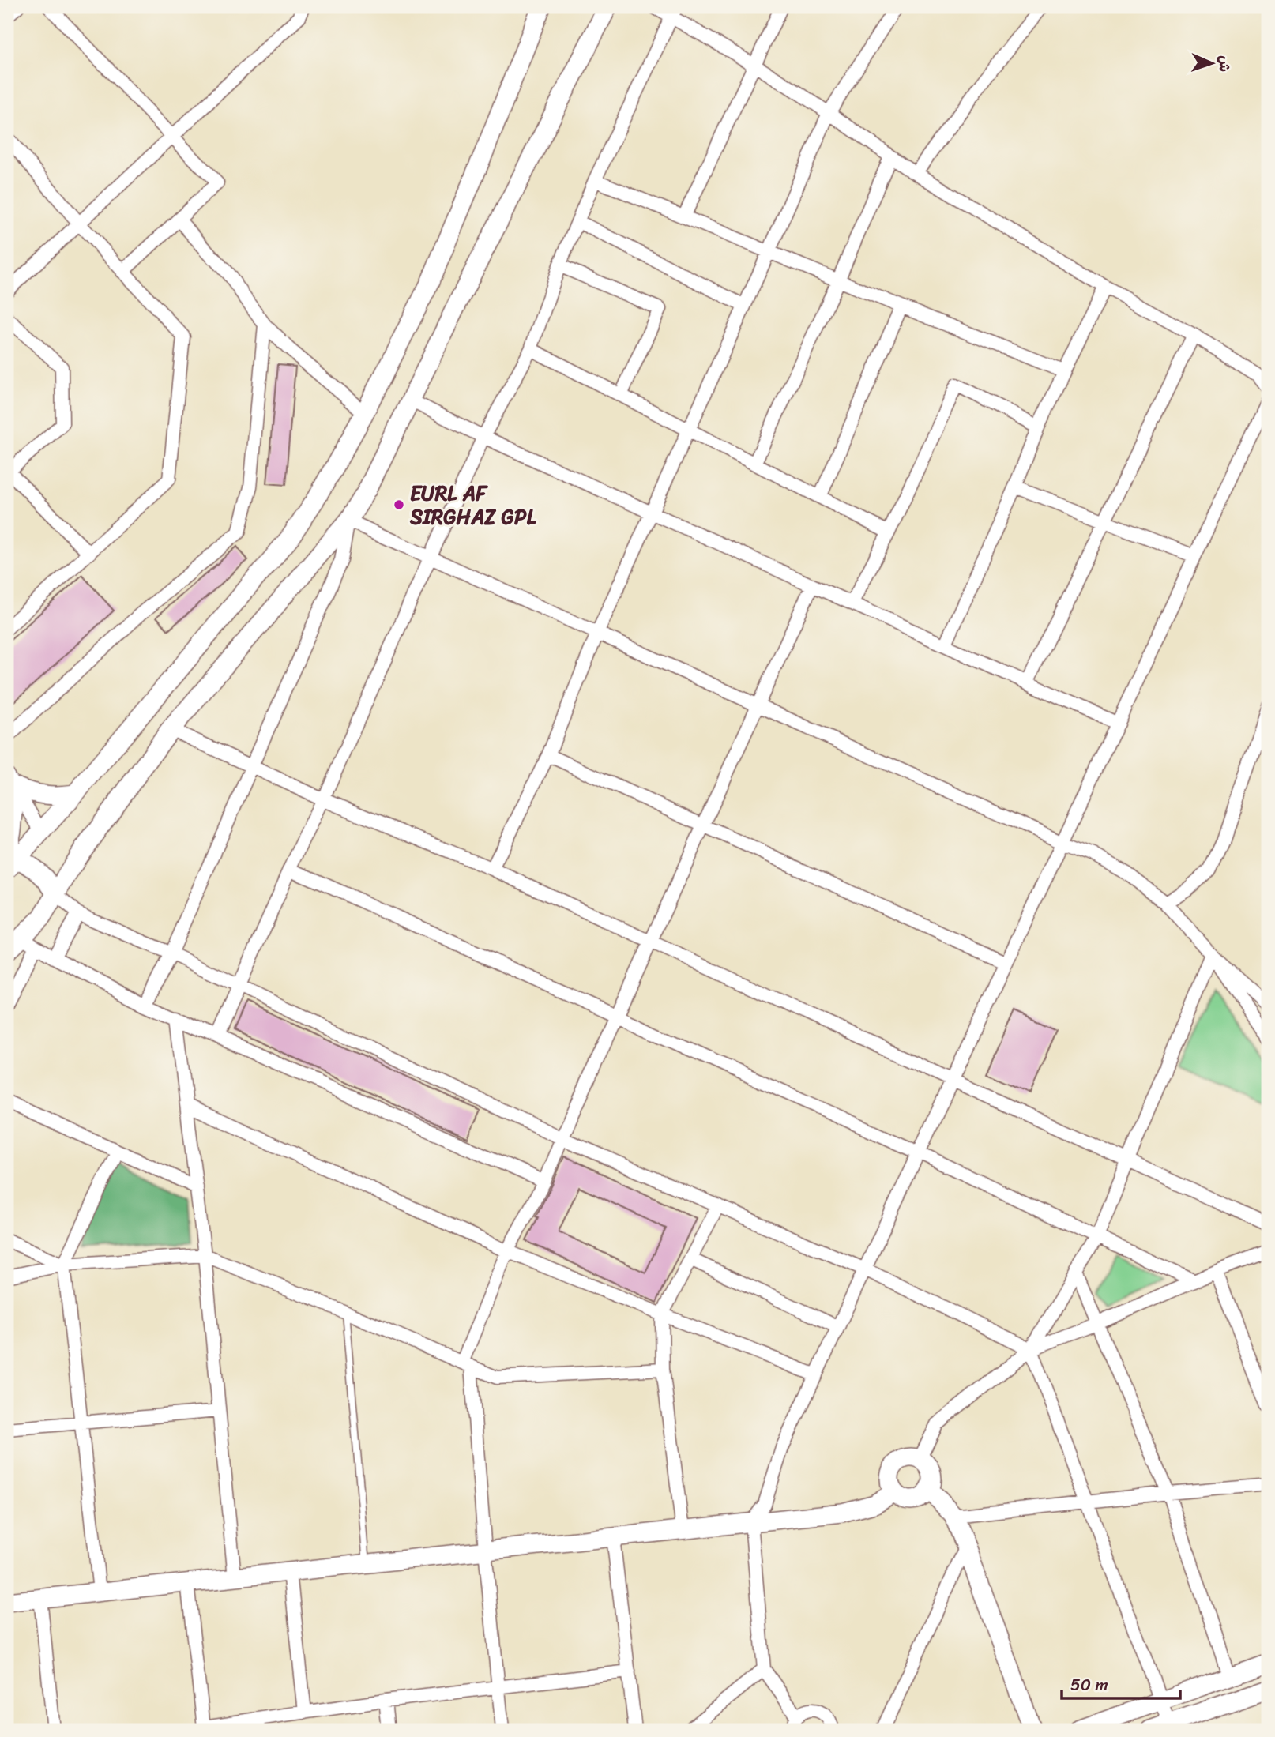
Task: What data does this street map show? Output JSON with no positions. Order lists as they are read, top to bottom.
{
  "places": ["EURL AF SIRGHAZ GPL"],
  "scale_bar": "50 m",
  "north": "right"
}
